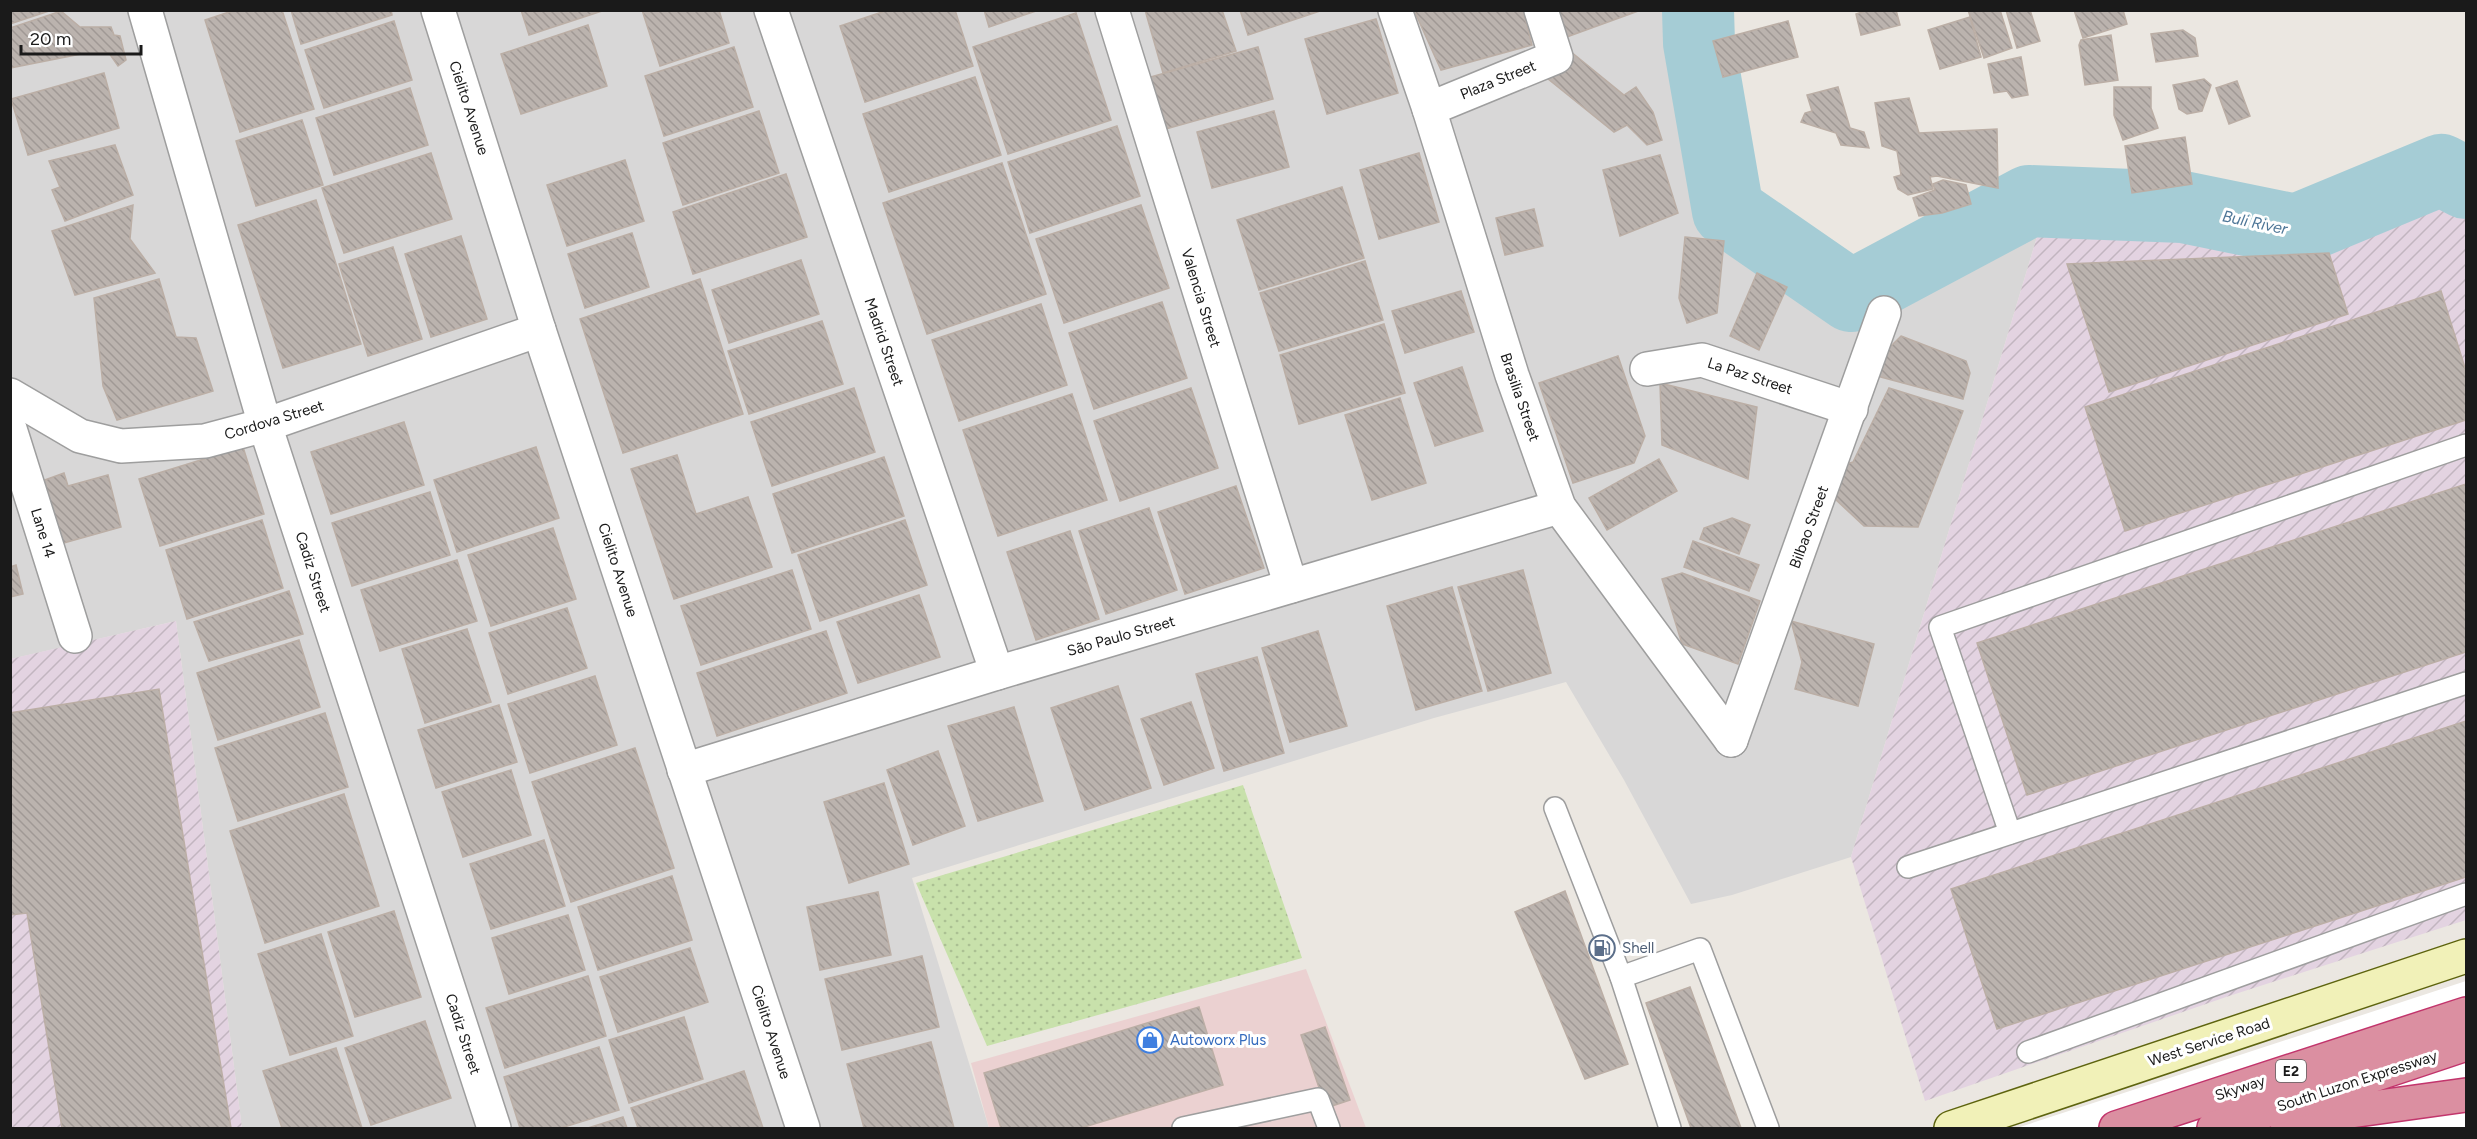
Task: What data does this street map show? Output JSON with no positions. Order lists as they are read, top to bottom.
{
  "streets": {
    "highway": ["E2", "South Luzon Expressway", "Skyway"],
    "main road": ["West Service Road"],
    "street": [
      "Plaza Street",
      "Cielito Avenue",
      "Valencia Street",
      "Madrid Street",
      "La Paz Street",
      "Brasilia Street",
      "Cordova Street",
      "Bilbao Street",
      "Lane 14",
      "Cadiz Street",
      "São Paulo Street"
    ]
  },
  "crossings": [
    ["Plaza Street", "Brasilia Street"],
    ["Cielito Avenue", "Cordova Street"],
    ["Cielito Avenue", "São Paulo Street"],
    ["Valencia Street", "São Paulo Street"],
    ["Madrid Street", "São Paulo Street"],
    ["La Paz Street", "Bilbao Street"],
    ["Brasilia Street", "Bilbao Street"],
    ["Brasilia Street", "São Paulo Street"],
    ["Cordova Street", "Cadiz Street"]
  ],
  "water": ["Buli River"],
  "places": {
    "fuel station": ["Shell"],
    "shop": ["Autoworx Plus"]
  },
  "scale_bar": "20 m"
}
